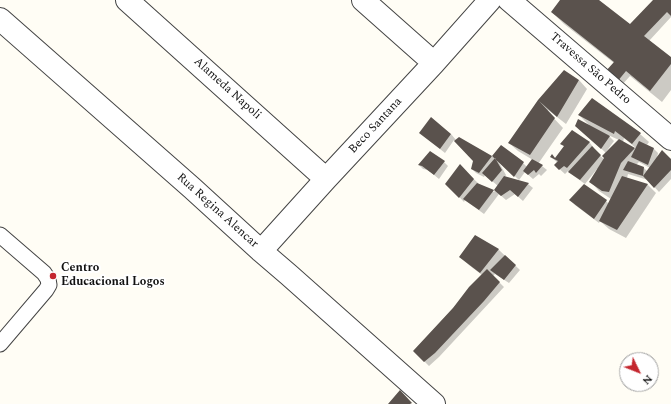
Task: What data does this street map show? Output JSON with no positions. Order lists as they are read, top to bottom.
{
  "streets": {
    "street": [
      "Travessa São Pedro",
      "Alameda Napoli",
      "Beco Santana",
      "Rua Regina Alencar"
    ]
  },
  "crossings": [
    ["Alameda Napoli", "Beco Santana"],
    ["Beco Santana", "Rua Regina Alencar"]
  ],
  "places": ["Centro Educacional Logos"],
  "north": "bottom right"
}
